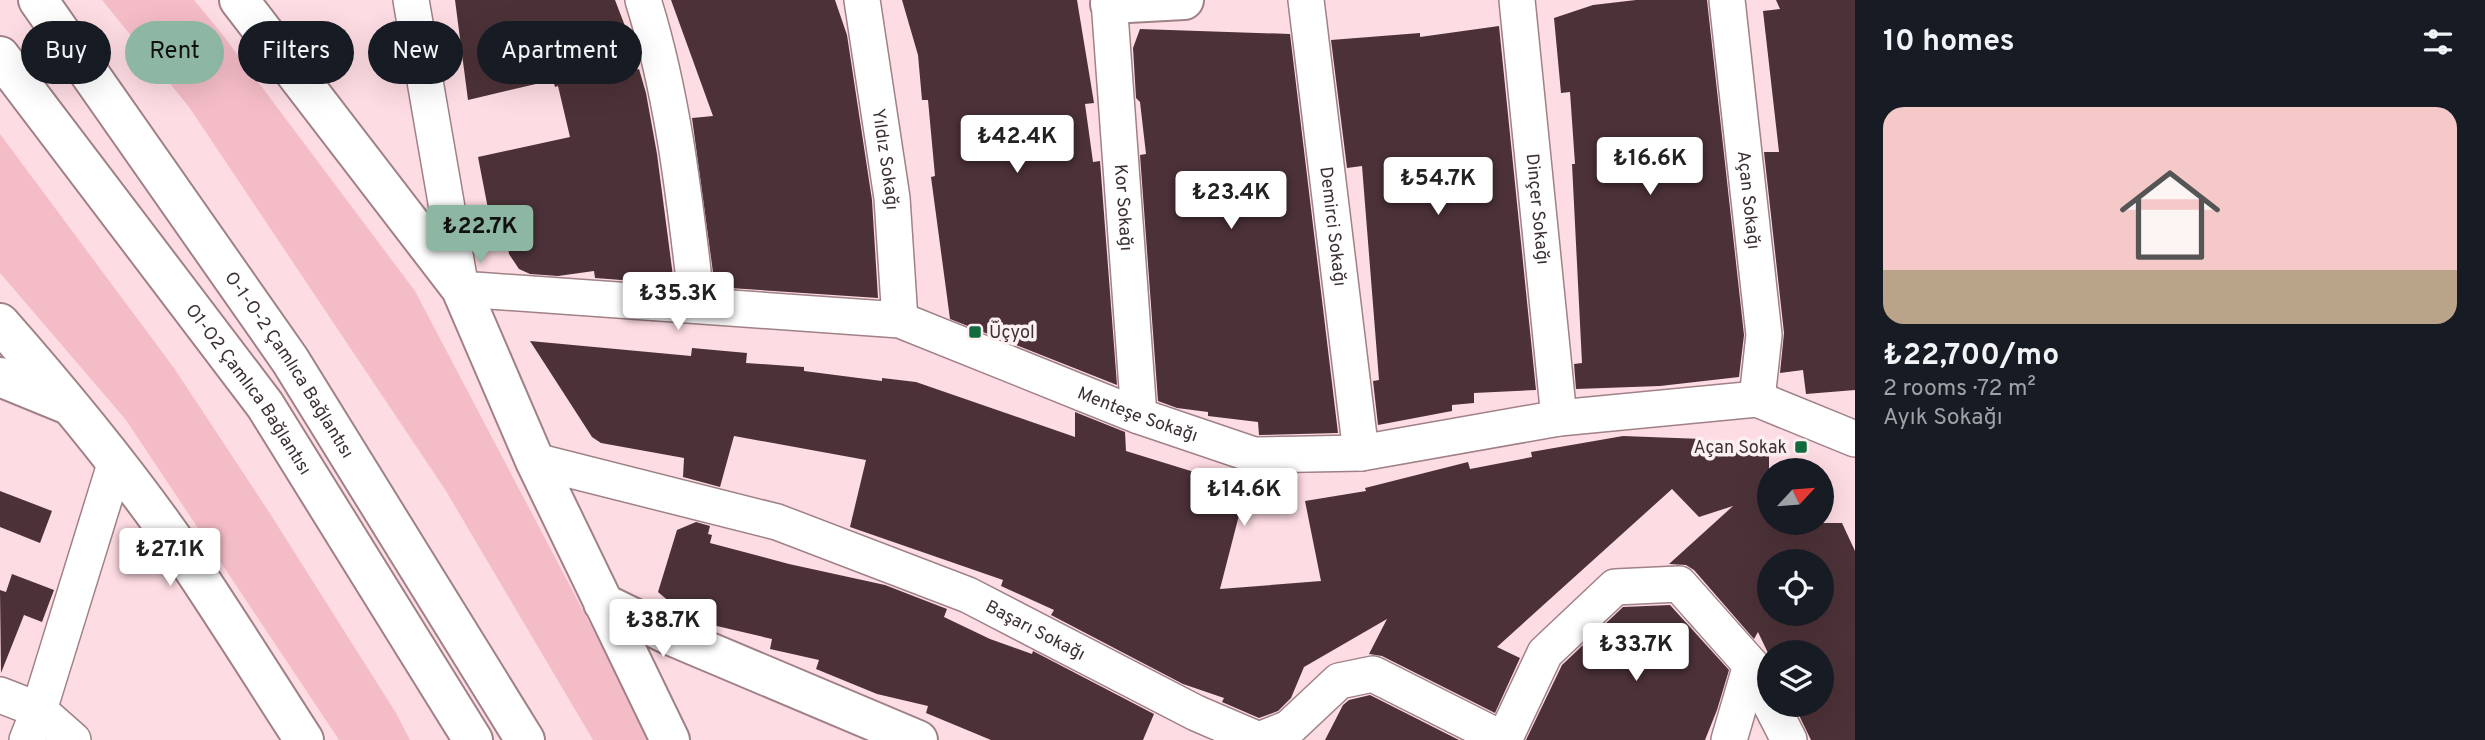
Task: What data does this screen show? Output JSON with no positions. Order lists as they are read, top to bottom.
{
  "streets": {
    "main road": ["O-1-O-2 Çamlıca Bağlantısı", "O1-O2 Çamlıca Bağlantısı"],
    "street": [
      "Yıldız Sokağı",
      "Açan Sokağı",
      "Kor Sokağı",
      "Dinçer Sokağı",
      "Demirci Sokağı",
      "Menteşe Sokağı",
      "Başarı Sokağı"
    ]
  },
  "crossings": [
    ["Yıldız Sokağı", "Menteşe Sokağı"],
    ["Açan Sokağı", "Menteşe Sokağı"],
    ["Kor Sokağı", "Menteşe Sokağı"],
    ["Dinçer Sokağı", "Menteşe Sokağı"],
    ["Demirci Sokağı", "Menteşe Sokağı"]
  ],
  "places": {
    "transit": ["Üçyol", "Açan Sokak"]
  },
  "north": "top right",
  "page": {
    "heading": "10 homes",
    "chip": [
      "Buy",
      "Rent",
      "Filters",
      "New",
      "Apartment"
    ],
    "list": [
      {
        "name": "₺22,700/mo",
        "note": "2 rooms · 72 m² · Ayık Sokağı"
      }
    ],
    "price": [
      "₺42.4K",
      "₺16.6K",
      "₺54.7K",
      "₺23.4K",
      "₺22.7K",
      "₺35.3K",
      "₺14.6K",
      "₺27.1K",
      "₺38.7K",
      "₺33.7K"
    ]
  }
}
